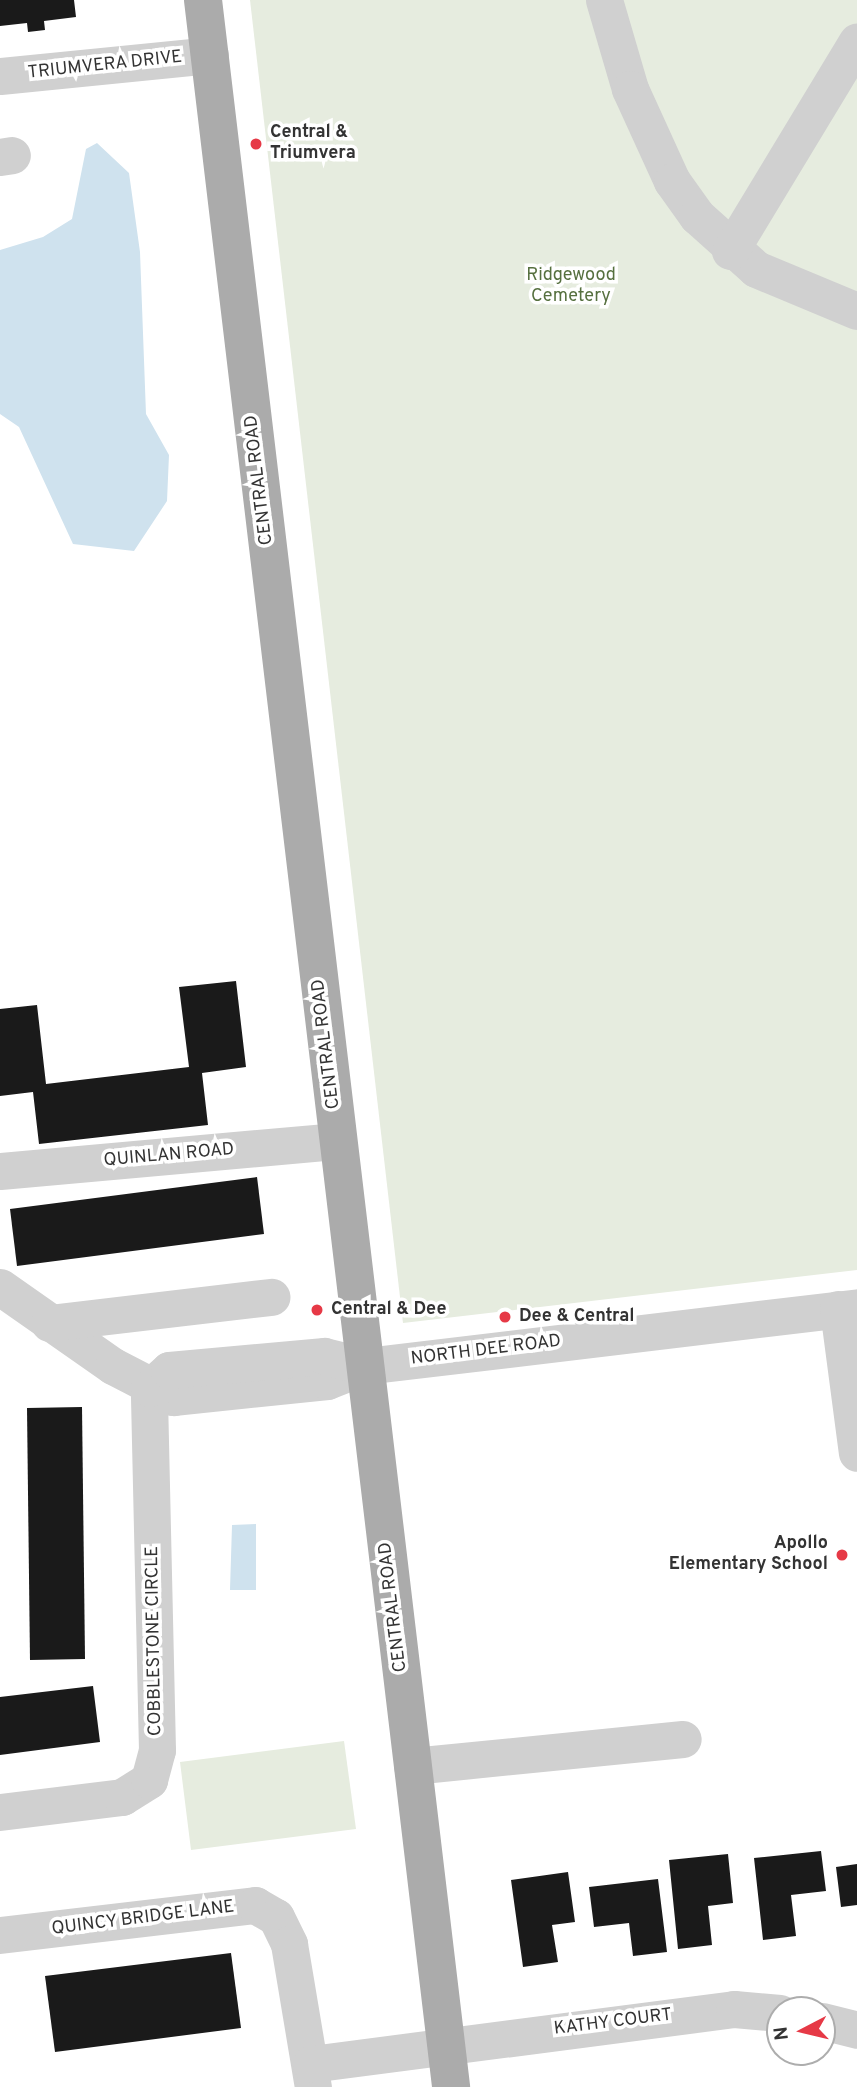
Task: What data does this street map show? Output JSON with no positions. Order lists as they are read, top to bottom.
{
  "streets": {
    "main road": ["CENTRAL ROAD"],
    "street": [
      "TRIUMVERA DRIVE",
      "QUINLAN ROAD",
      "NORTH DEE ROAD",
      "COBBLESTONE CIRCLE",
      "QUINCY BRIDGE LANE",
      "KATHY COURT"
    ]
  },
  "crossings": [
    ["TRIUMVERA DRIVE", "CENTRAL ROAD"],
    ["CENTRAL ROAD", "QUINLAN ROAD"],
    ["CENTRAL ROAD", "NORTH DEE ROAD"],
    ["CENTRAL ROAD", "KATHY COURT"]
  ],
  "parks": ["Ridgewood Cemetery"],
  "places": [
    "Central & Triumvera",
    "Central & Dee",
    "Dee & Central",
    "Apollo Elementary School"
  ],
  "north": "left"
}
